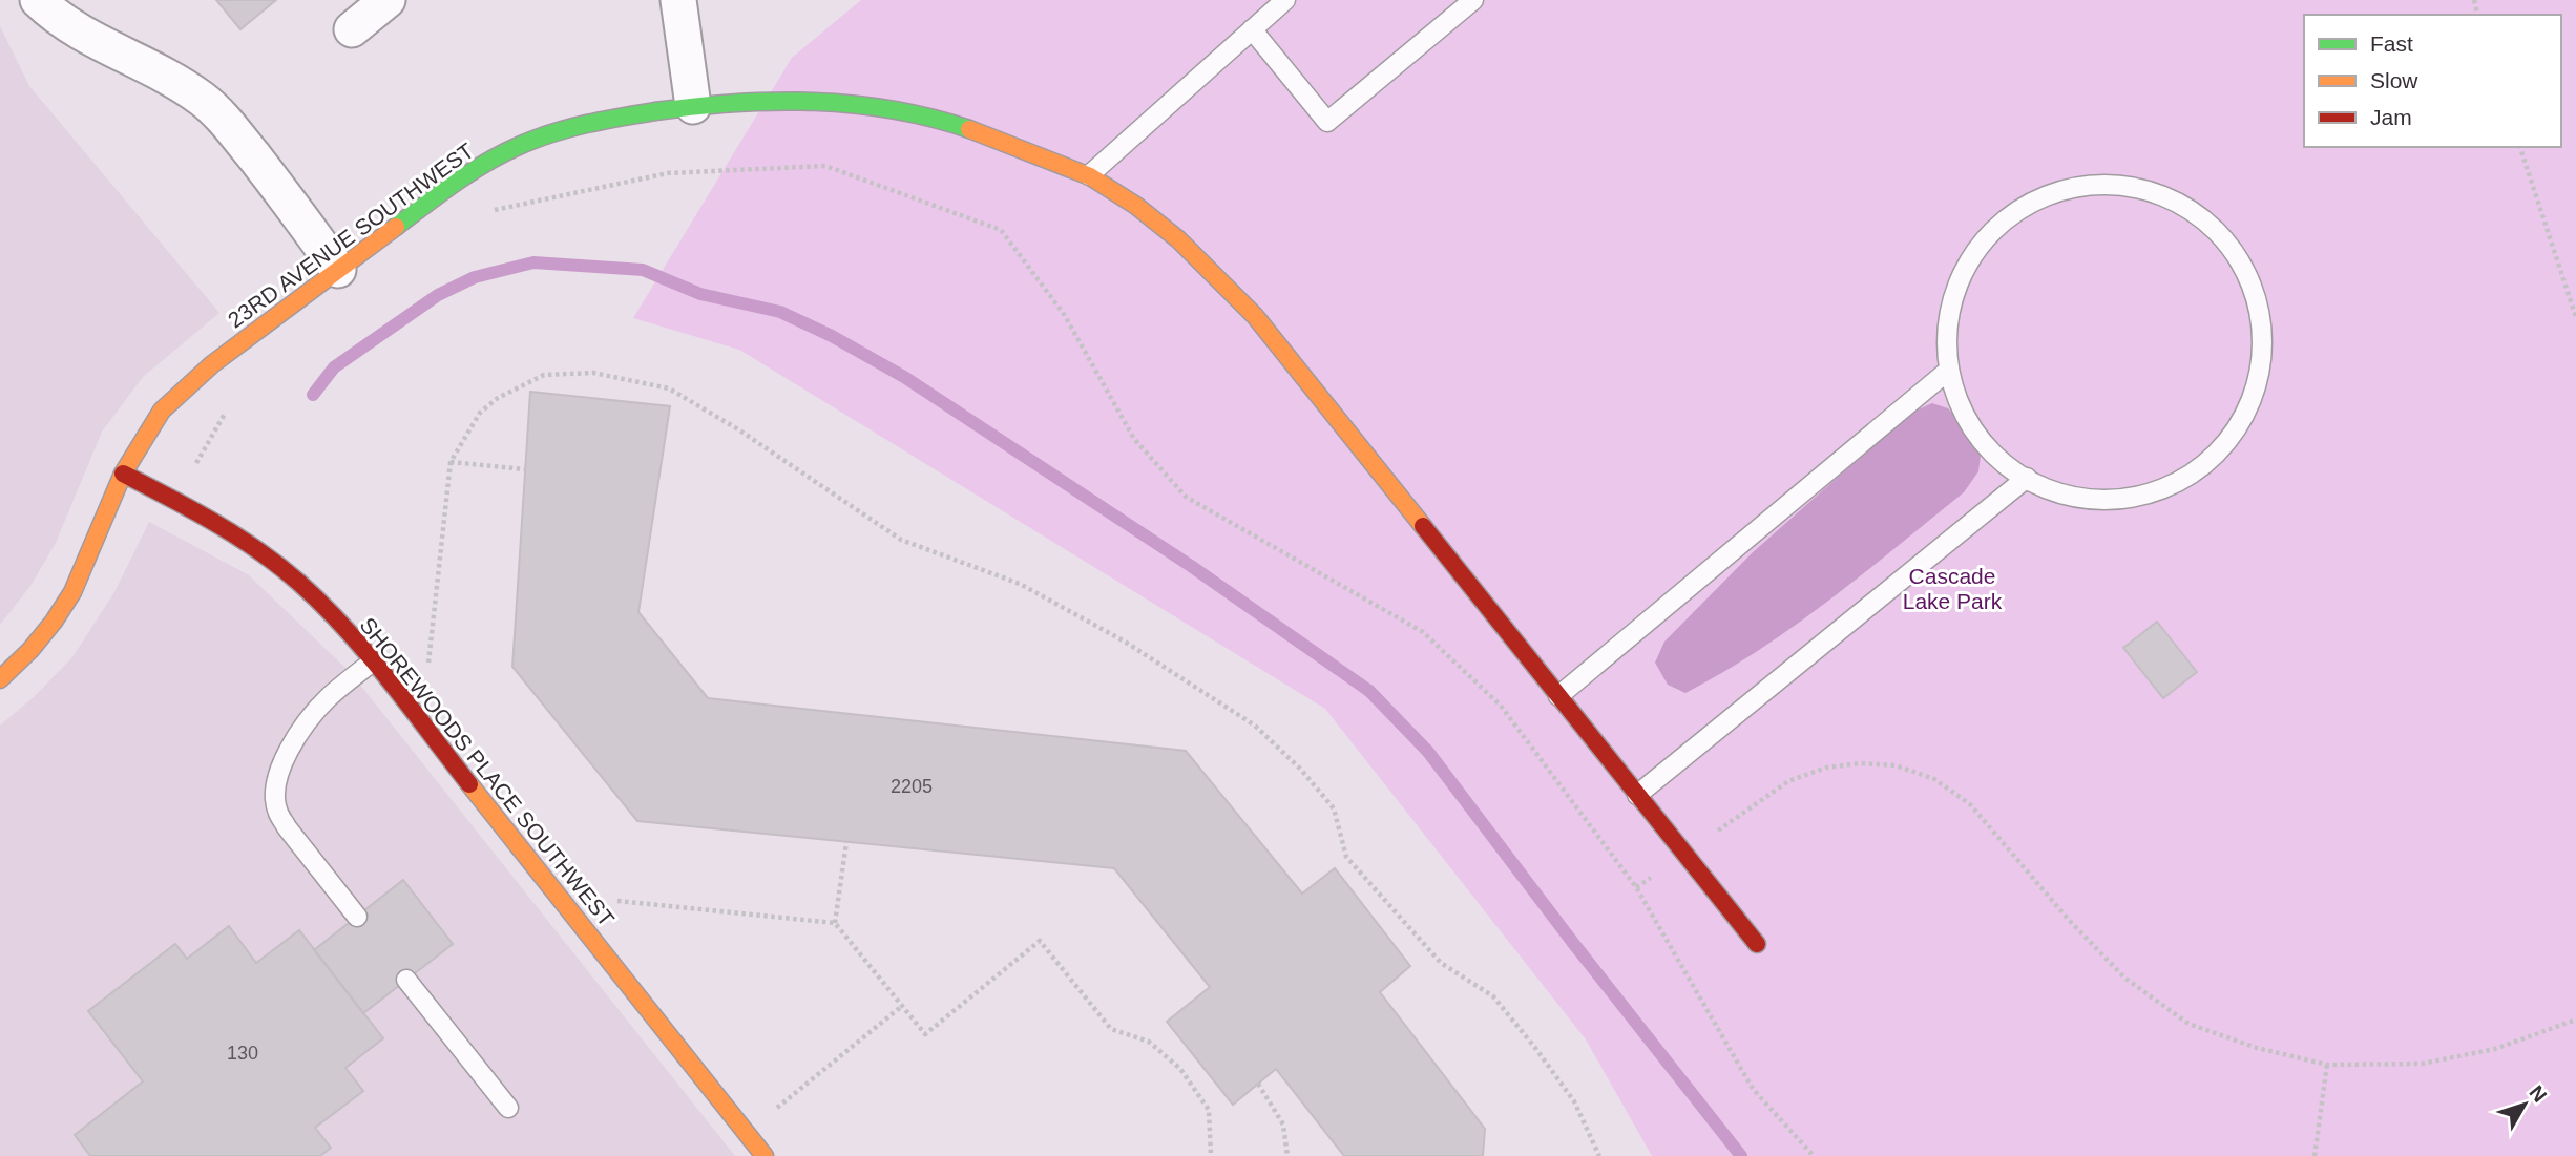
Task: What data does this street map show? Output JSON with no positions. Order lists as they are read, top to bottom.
{
  "streets": {
    "street": ["23RD AVENUE SOUTHWEST", "SHOREWOODS PLACE SOUTHWEST"]
  },
  "crossings": [
    ["23RD AVENUE SOUTHWEST", "SHOREWOODS PLACE SOUTHWEST"]
  ],
  "parks": ["Cascade Lake Park"],
  "house_numbers": ["2205", "130"],
  "legend": ["Fast", "Slow", "Jam"],
  "north": "top right"
}
